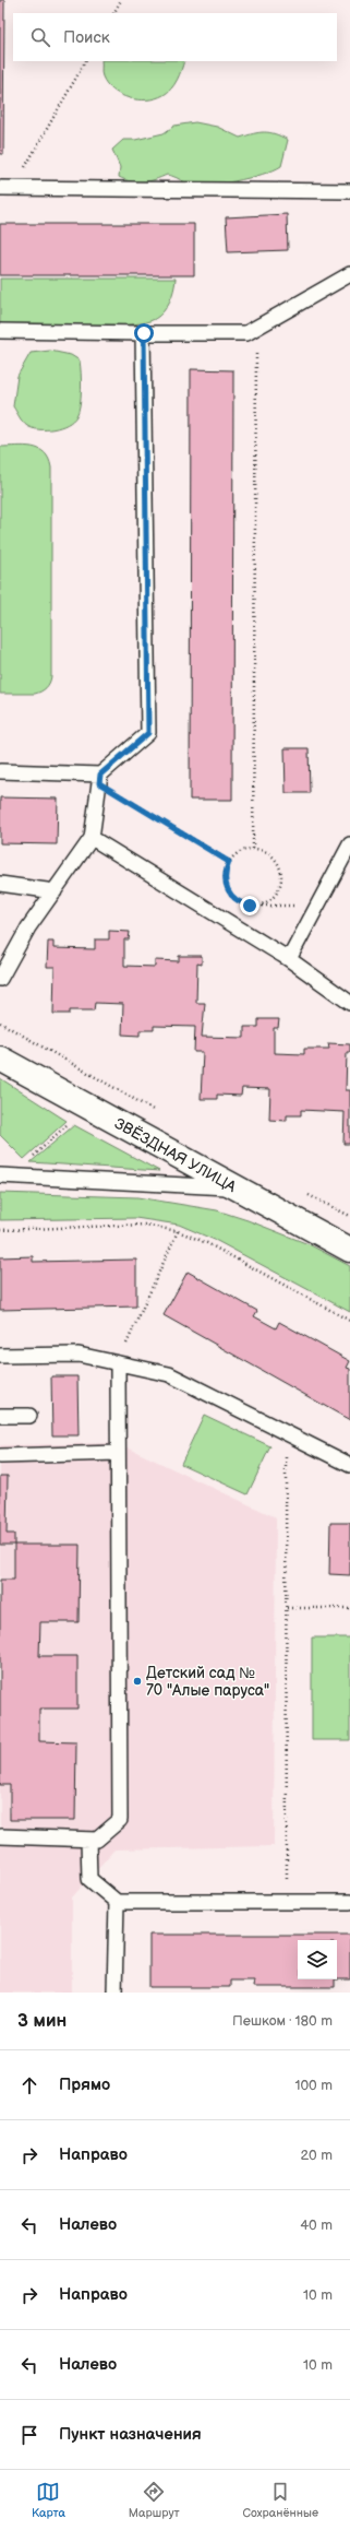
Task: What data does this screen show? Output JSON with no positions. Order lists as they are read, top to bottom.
{
  "streets": {
    "street": ["ЗВЁЗДНАЯ УЛИЦА"]
  },
  "places": ["Детский сад № 70 \"Алые паруса\""],
  "page": {
    "search": "Поиск",
    "heading": ["3 мин", "Пешком · 180 m"],
    "list": [
      ["Прямо", "100 m"],
      ["Направо", "20 m"],
      ["Налево", "40 m"],
      ["Направо", "10 m"],
      ["Налево", "10 m"],
      "Пункт назначения"
    ],
    "nav": ["Карта", "Маршрут", "Сохранённые"]
  }
}
